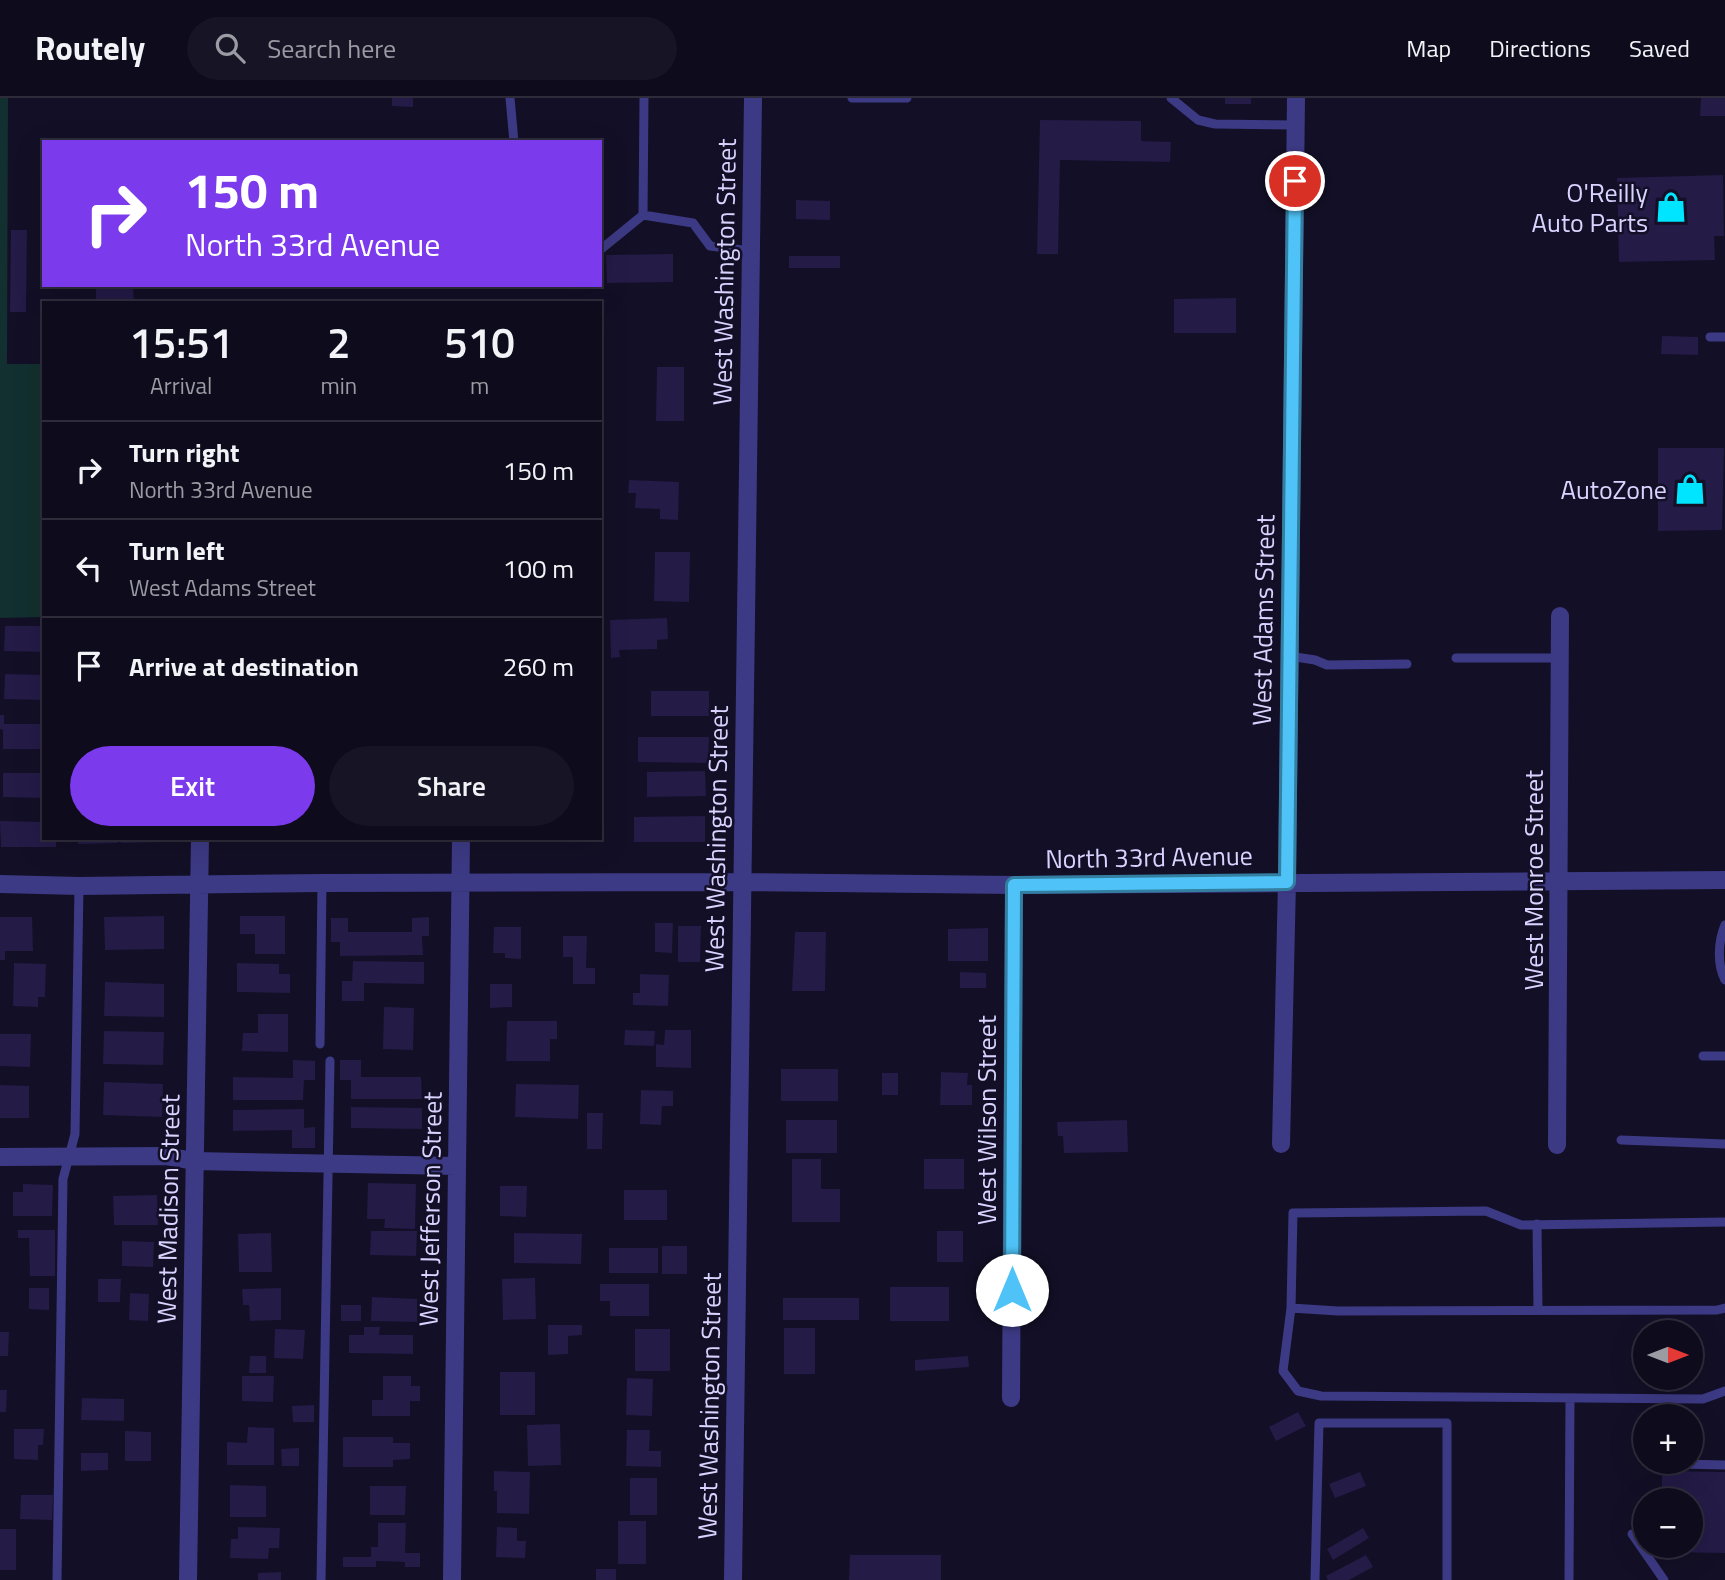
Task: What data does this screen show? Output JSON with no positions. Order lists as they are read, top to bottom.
{
  "streets": {
    "street": [
      "West Washington Street",
      "West Adams Street",
      "North 33rd Avenue",
      "West Monroe Street",
      "West Wilson Street",
      "West Madison Street",
      "West Jefferson Street"
    ]
  },
  "crossings": [
    ["West Washington Street", "North 33rd Avenue"],
    ["West Adams Street", "North 33rd Avenue"],
    ["North 33rd Avenue", "West Monroe Street"],
    ["North 33rd Avenue", "West Wilson Street"],
    ["North 33rd Avenue", "West Madison Street"],
    ["North 33rd Avenue", "West Jefferson Street"]
  ],
  "places": {
    "shop": ["O'Reilly Auto Parts", "AutoZone"]
  },
  "north": "right",
  "page": {
    "header": "Routely",
    "search": "Search here",
    "nav": ["Map", "Directions", "Saved"],
    "turn": ["150 m", "North 33rd Avenue"],
    "eta": [
      "15:51",
      "Arrival",
      "2",
      "min",
      "510",
      "m"
    ],
    "list": [
      {
        "name": "Turn right",
        "note": "North 33rd Avenue",
        "value": "150 m"
      },
      {
        "name": "Turn left",
        "note": "West Adams Street",
        "value": "100 m"
      },
      {
        "name": "Arrive at destination",
        "value": "260 m"
      }
    ],
    "buttons": ["Exit", "Share"],
    "map_buttons": ["+", "−"]
  }
}
